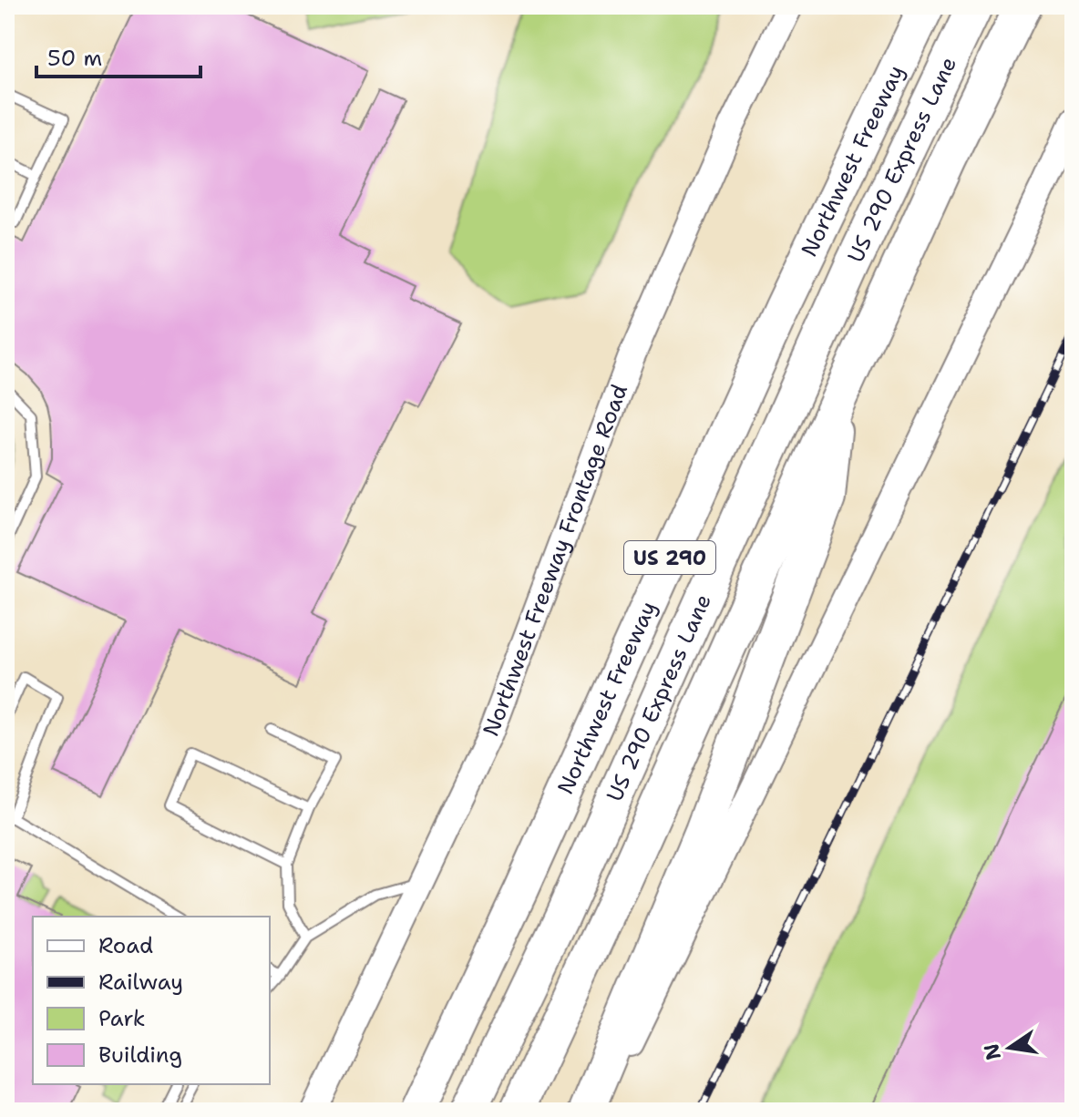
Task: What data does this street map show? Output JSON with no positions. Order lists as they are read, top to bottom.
{
  "streets": {
    "highway": ["Northwest Freeway", "US 290 Express Lane", "US 290"],
    "main road": ["Northwest Freeway Frontage Road"]
  },
  "legend": [
    "Road",
    "Railway",
    "Park",
    "Building"
  ],
  "scale_bar": "50 m",
  "north": "left"
}
